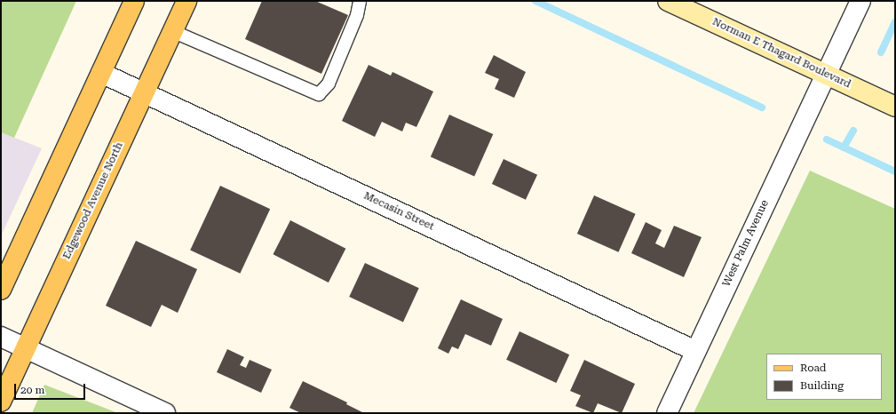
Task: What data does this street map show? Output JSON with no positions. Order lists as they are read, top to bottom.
{
  "streets": {
    "main road": ["Edgewood Avenue North"],
    "street": ["Norman E Thagard Boulevard", "Mecasin Street", "West Palm Avenue"]
  },
  "crossings": [
    ["Norman E Thagard Boulevard", "West Palm Avenue"],
    ["Edgewood Avenue North", "Mecasin Street"],
    ["Mecasin Street", "West Palm Avenue"]
  ],
  "legend": ["Road", "Building"],
  "scale_bar": "20 m"
}
